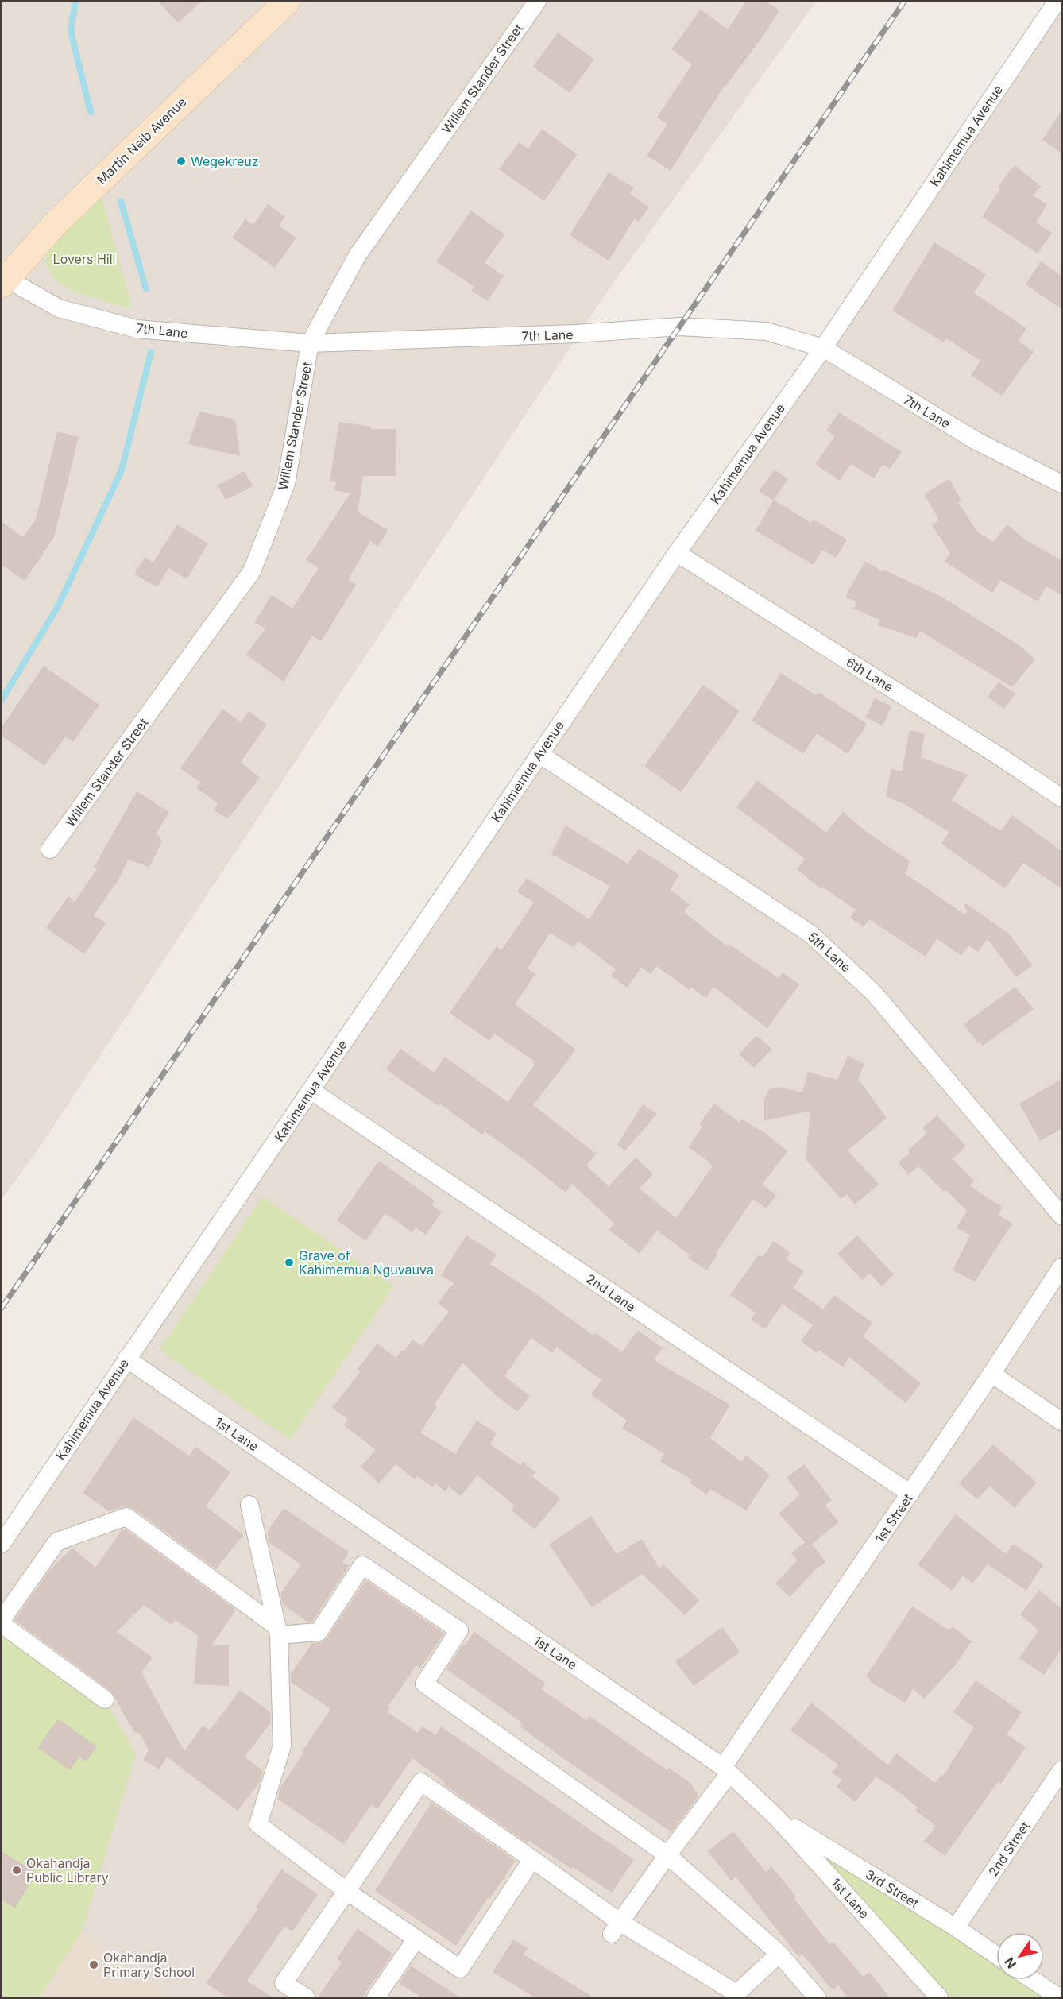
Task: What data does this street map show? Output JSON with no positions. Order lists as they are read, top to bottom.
{
  "streets": {
    "main road": ["Martin Neib Avenue"],
    "street": [
      "Willem Stander Street",
      "Kahimemua Avenue",
      "7th Lane",
      "6th Lane",
      "5th Lane",
      "2nd Lane",
      "1st Lane",
      "1st Street",
      "2nd Street",
      "3rd Street"
    ]
  },
  "crossings": [
    ["Willem Stander Street", "7th Lane"],
    ["Kahimemua Avenue", "7th Lane"],
    ["Kahimemua Avenue", "6th Lane"],
    ["Kahimemua Avenue", "5th Lane"],
    ["Kahimemua Avenue", "2nd Lane"],
    ["Kahimemua Avenue", "1st Lane"],
    ["Martin Neib Avenue", "7th Lane"],
    ["2nd Lane", "1st Street"],
    ["1st Lane", "1st Street"],
    ["1st Lane", "3rd Street"],
    ["2nd Street", "3rd Street"]
  ],
  "parks": ["Lovers Hill"],
  "places": [
    "Wegekreuz",
    "Grave of Kahimemua Nguvauva",
    "Okahandja Public Library",
    "Okahandja Primary School"
  ],
  "north": "bottom left"
}
